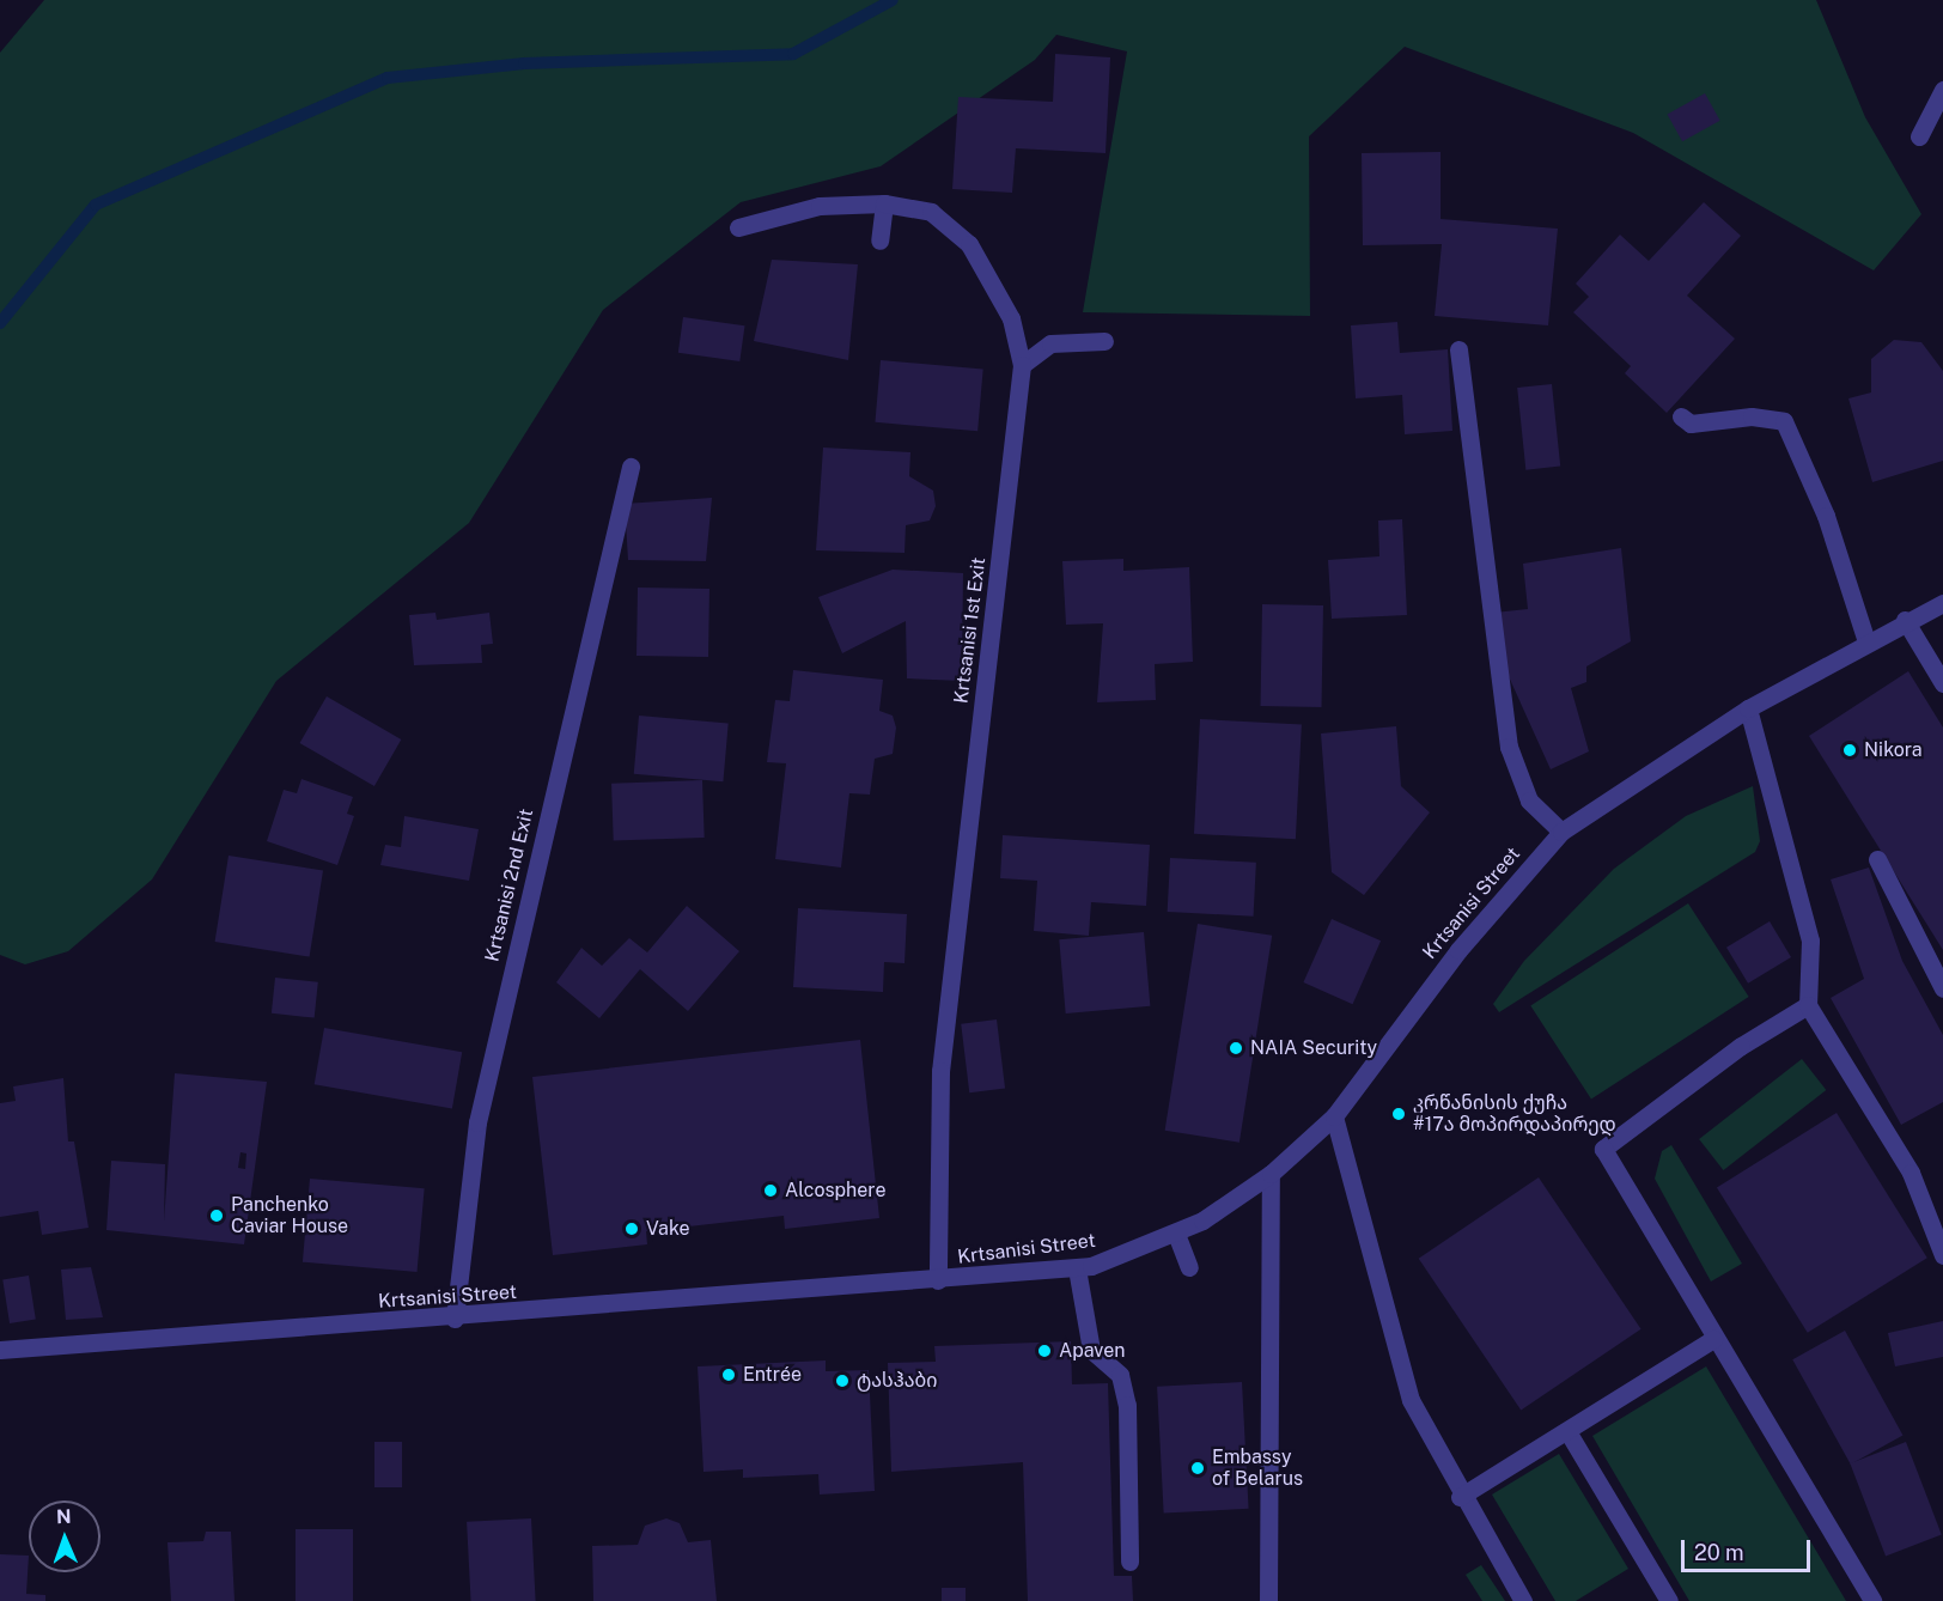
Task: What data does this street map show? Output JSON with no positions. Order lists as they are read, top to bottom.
{
  "streets": {
    "street": ["Krtsanisi 1st Exit", "Krtsanisi 2nd Exit", "Krtsanisi Street"]
  },
  "crossings": [
    ["Krtsanisi 1st Exit", "Krtsanisi Street"],
    ["Krtsanisi 2nd Exit", "Krtsanisi Street"]
  ],
  "places": [
    "Nikora",
    "NAIA Security",
    "კრწანისის ქუჩა #17ა მოპირდაპირედ",
    "Alcosphere",
    "Panchenko Caviar House",
    "Vake",
    "Apaven",
    "Entrée",
    "ტასჰაბი",
    "Embassy of Belarus"
  ],
  "scale_bar": "20 m",
  "north": "top"
}
